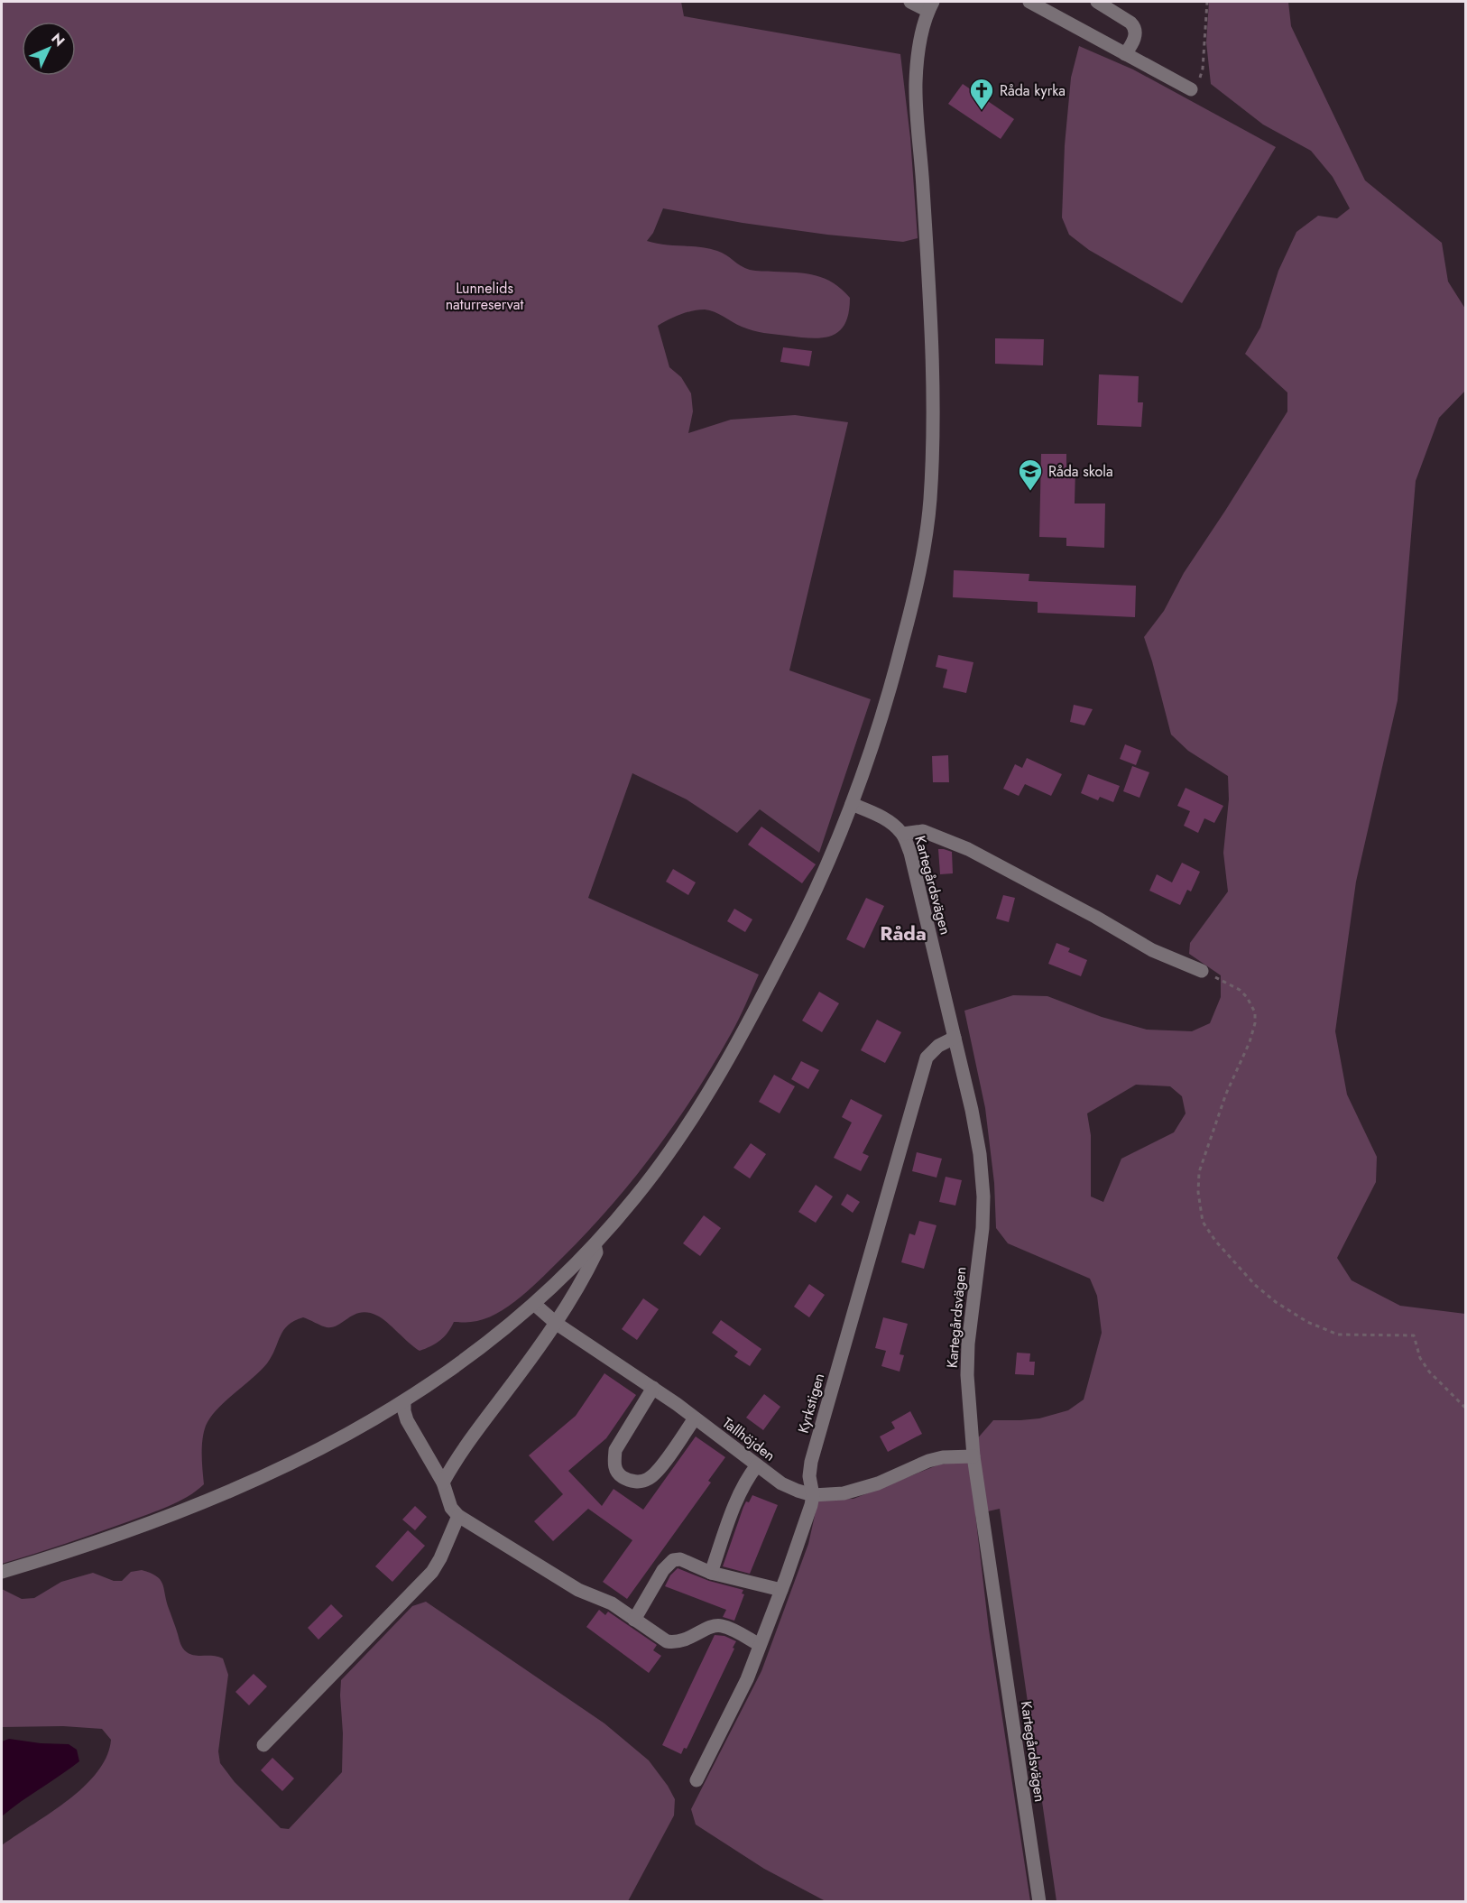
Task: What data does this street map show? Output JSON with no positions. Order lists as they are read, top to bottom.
{
  "streets": {
    "street": ["Kartegårdsvägen", "Kyrkstigen", "Tallhöjden"]
  },
  "crossings": [
    ["Kartegårdsvägen", "Kyrkstigen"],
    ["Kartegårdsvägen", "Tallhöjden"],
    ["Kyrkstigen", "Tallhöjden"]
  ],
  "districts": ["Råda"],
  "parks": ["Lunnelids naturreservat"],
  "places": {
    "church": ["Råda kyrka"],
    "school or university": ["Råda skola"]
  },
  "north": "top right"
}
